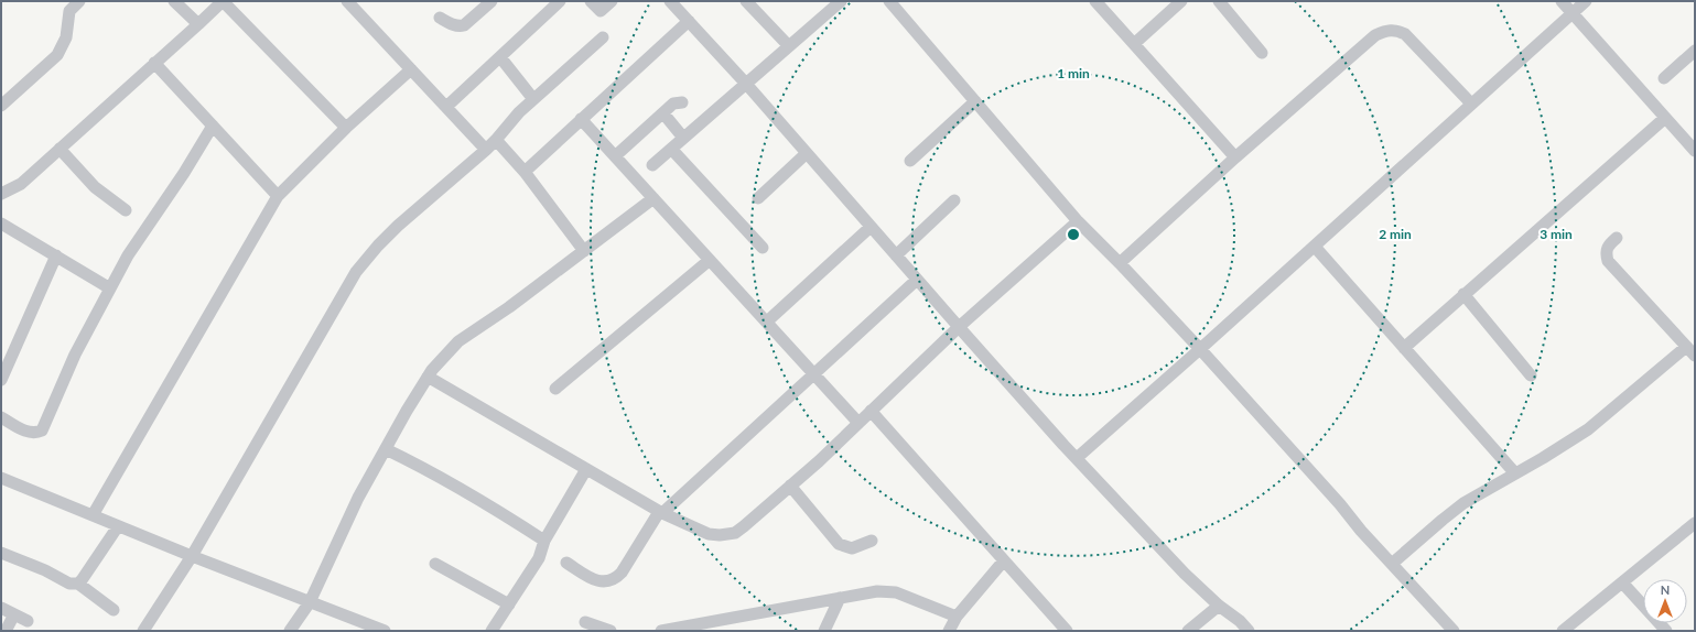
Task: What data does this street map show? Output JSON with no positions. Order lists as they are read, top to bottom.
{
  "north": "top",
  "rings": ["1 min", "2 min", "3 min"]
}
